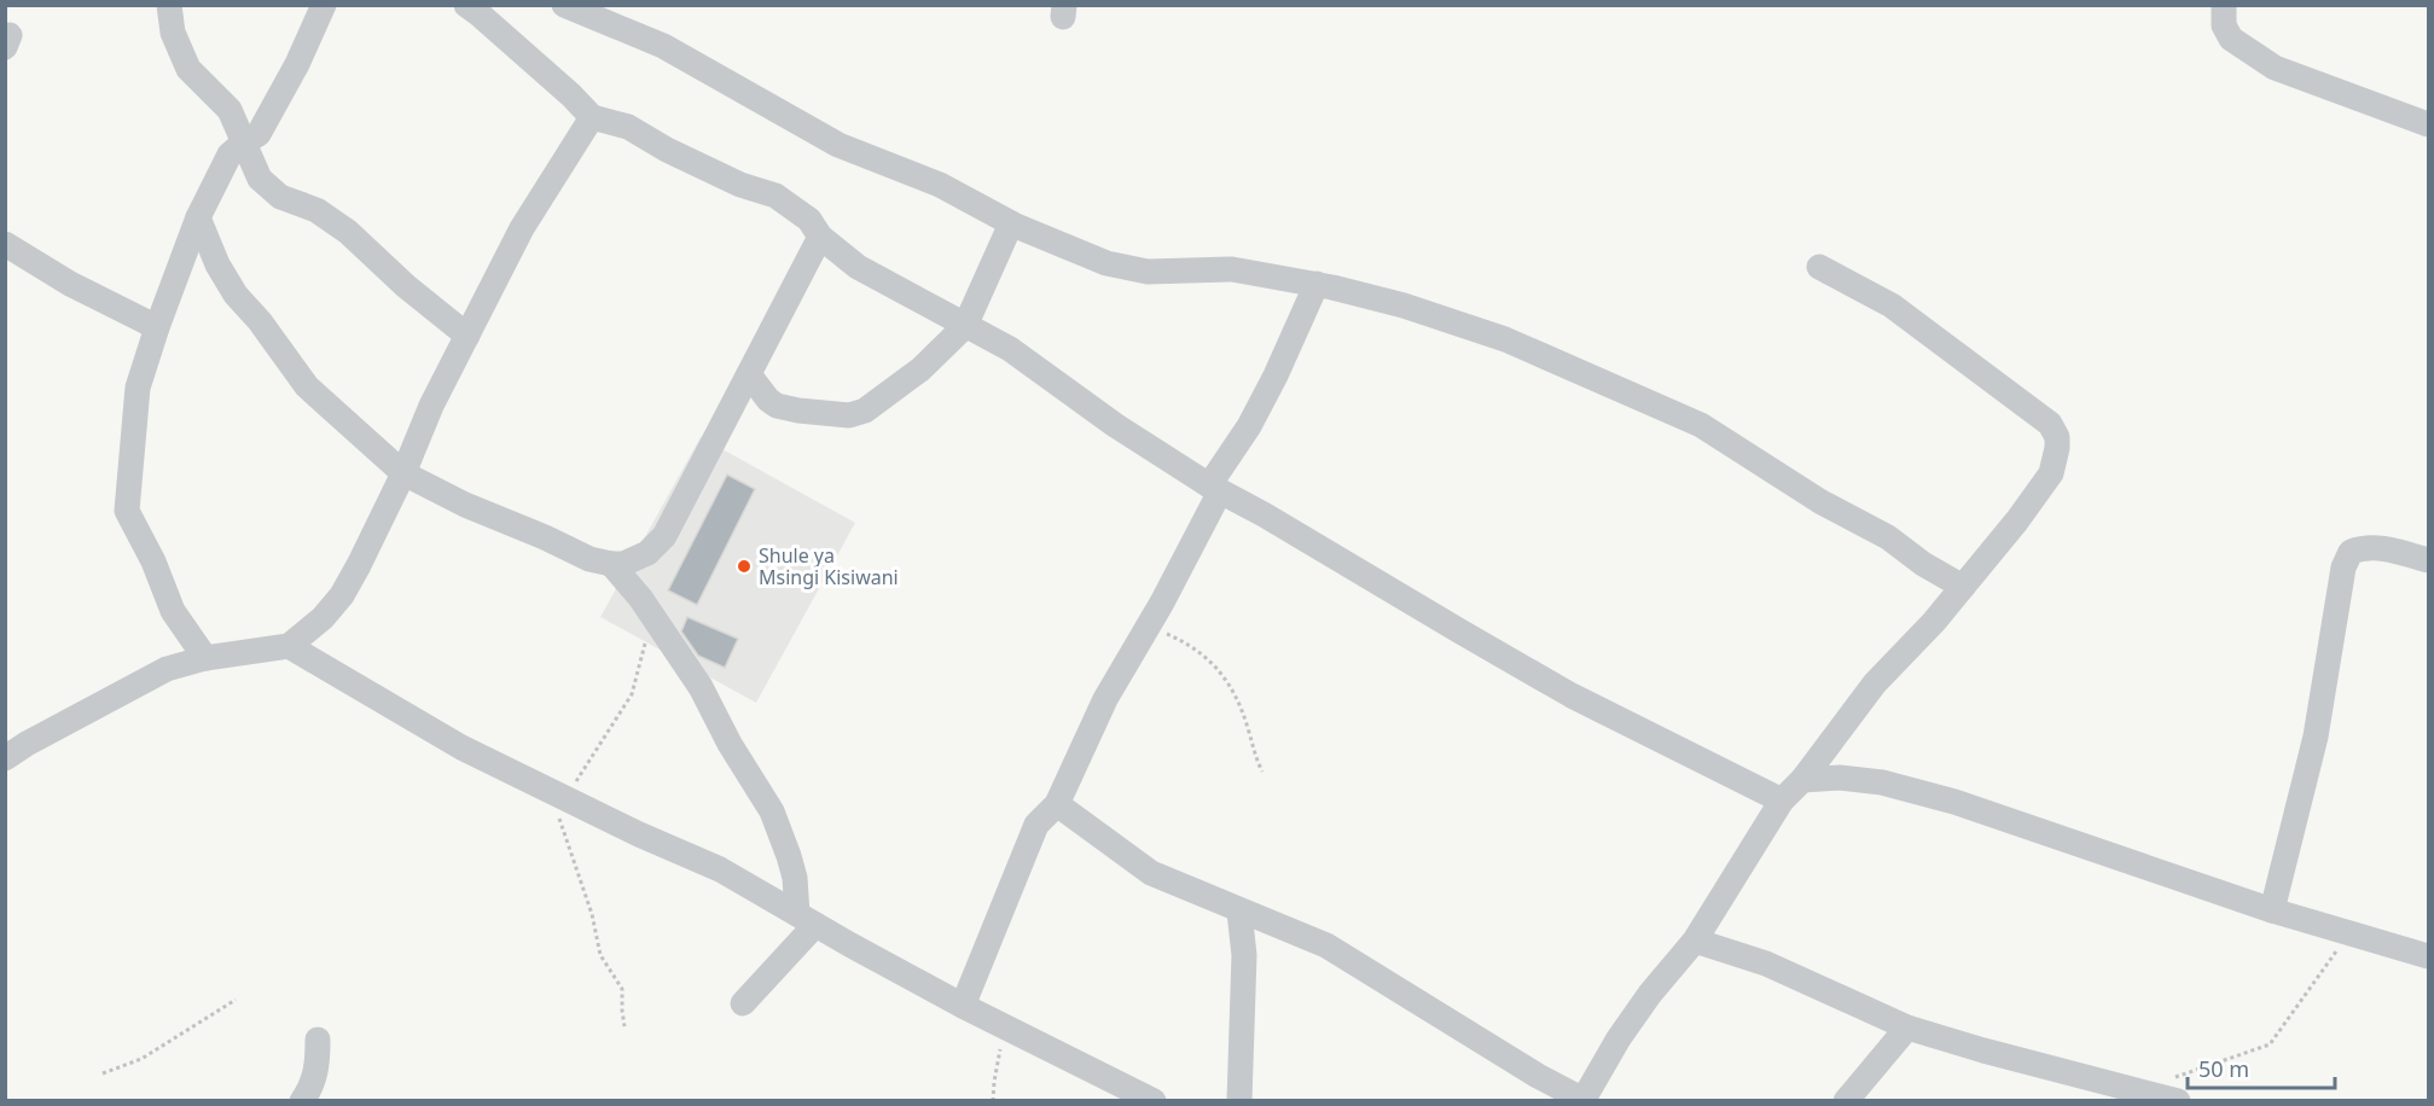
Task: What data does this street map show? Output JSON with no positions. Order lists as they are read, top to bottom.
{
  "places": ["Shule ya Msingi Kisiwani"],
  "scale_bar": "50 m"
}
